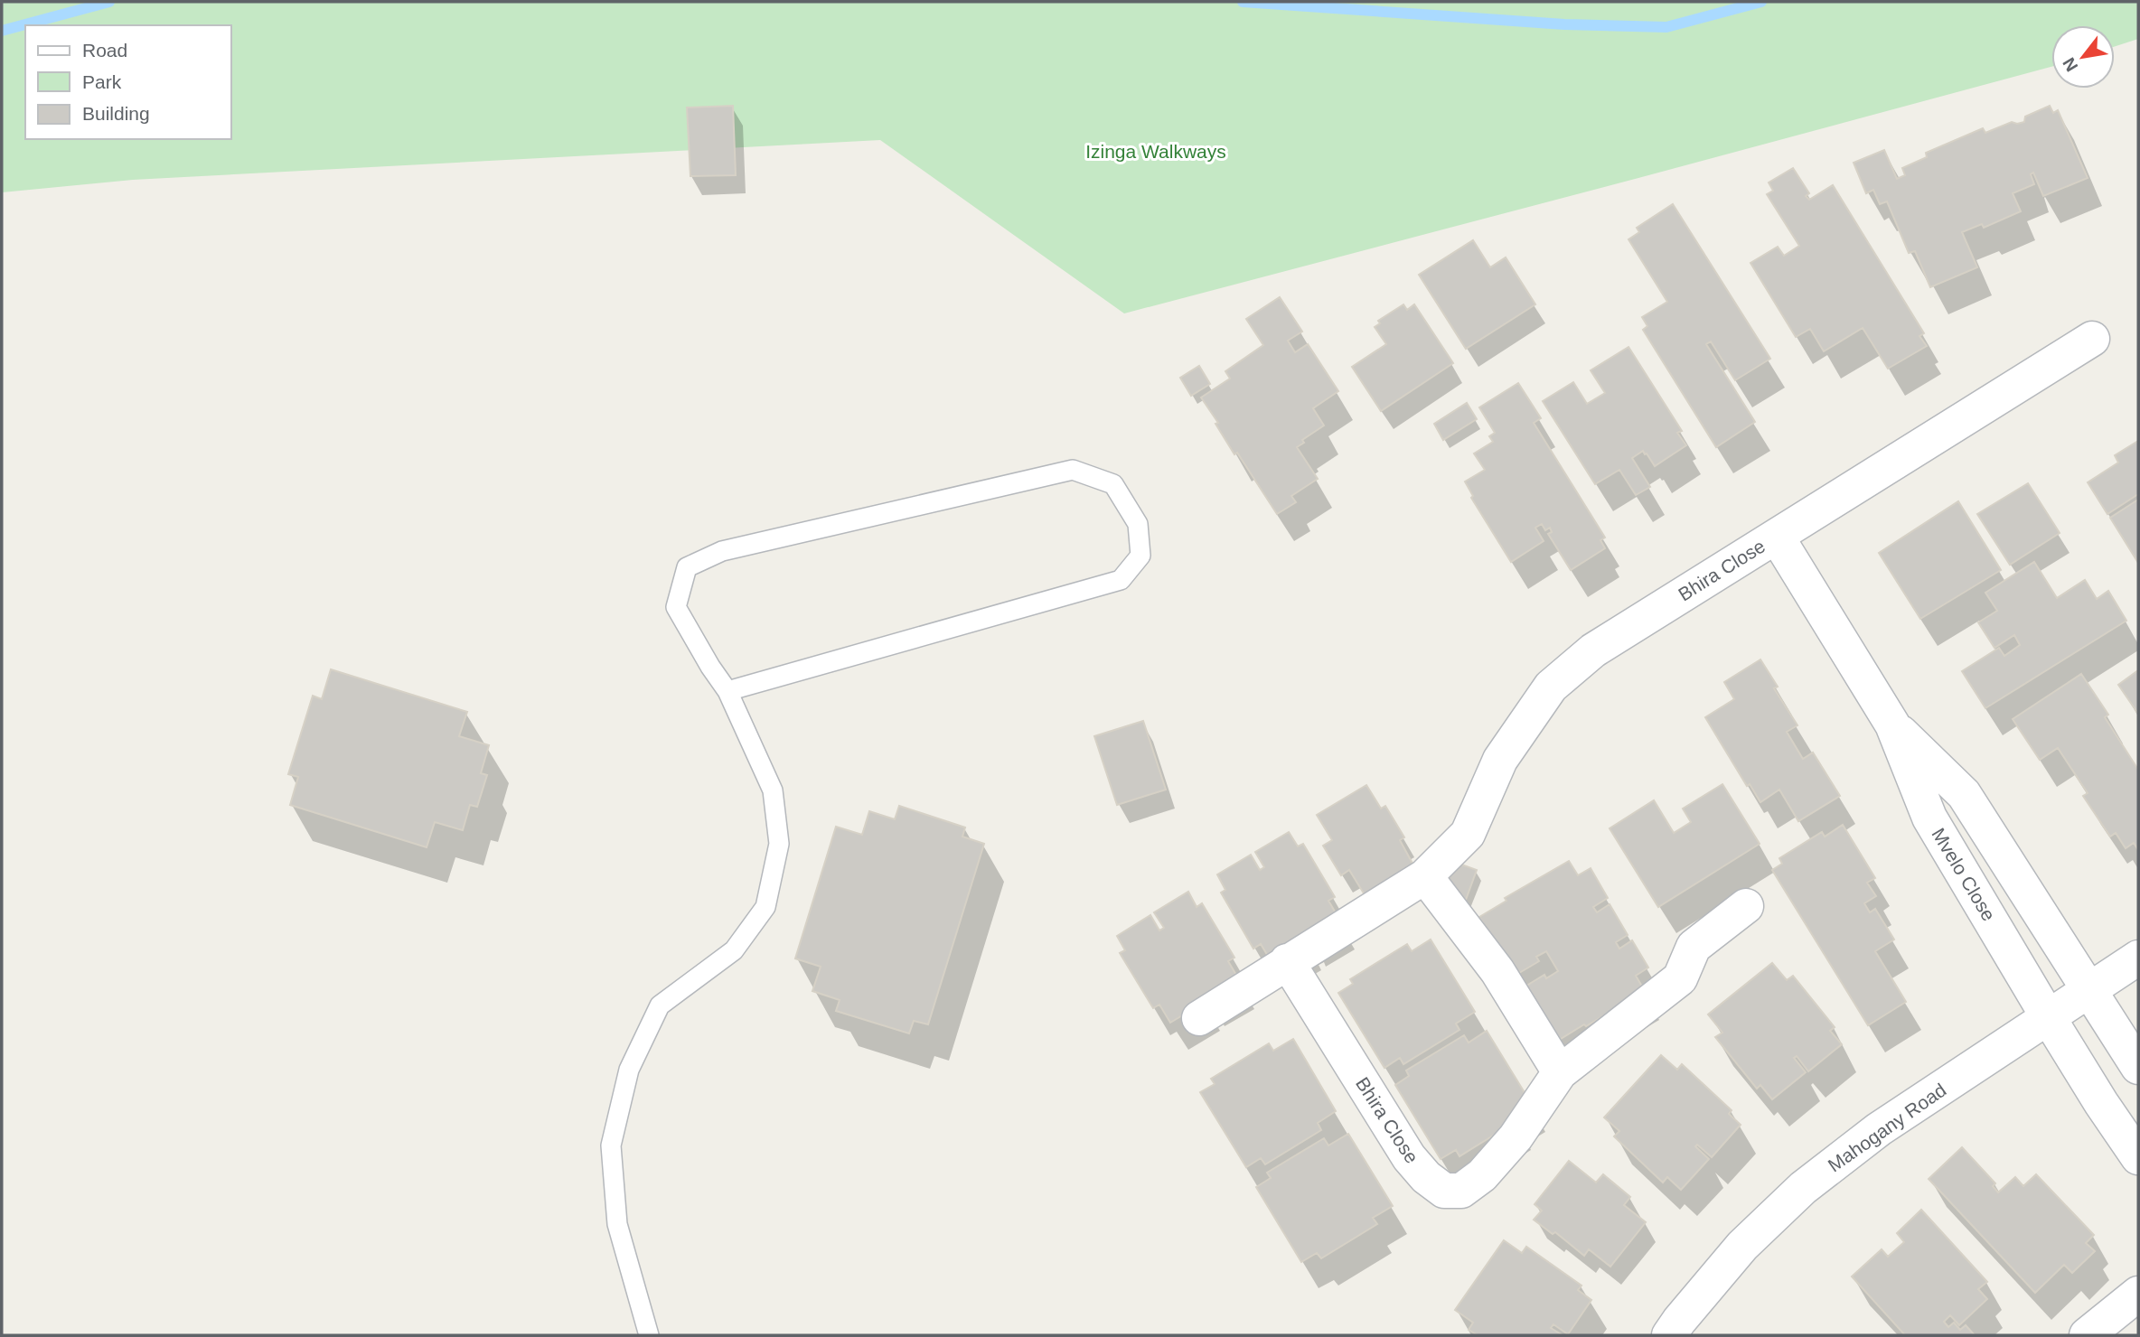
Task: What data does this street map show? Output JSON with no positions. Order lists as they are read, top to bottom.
{
  "streets": {
    "street": ["Bhira Close", "Mvelo Close", "Mahogany Road"]
  },
  "crossings": [
    ["Bhira Close", "Mvelo Close"],
    ["Mvelo Close", "Mahogany Road"]
  ],
  "parks": ["Izinga Walkways"],
  "legend": ["Road", "Park", "Building"],
  "north": "bottom left"
}
